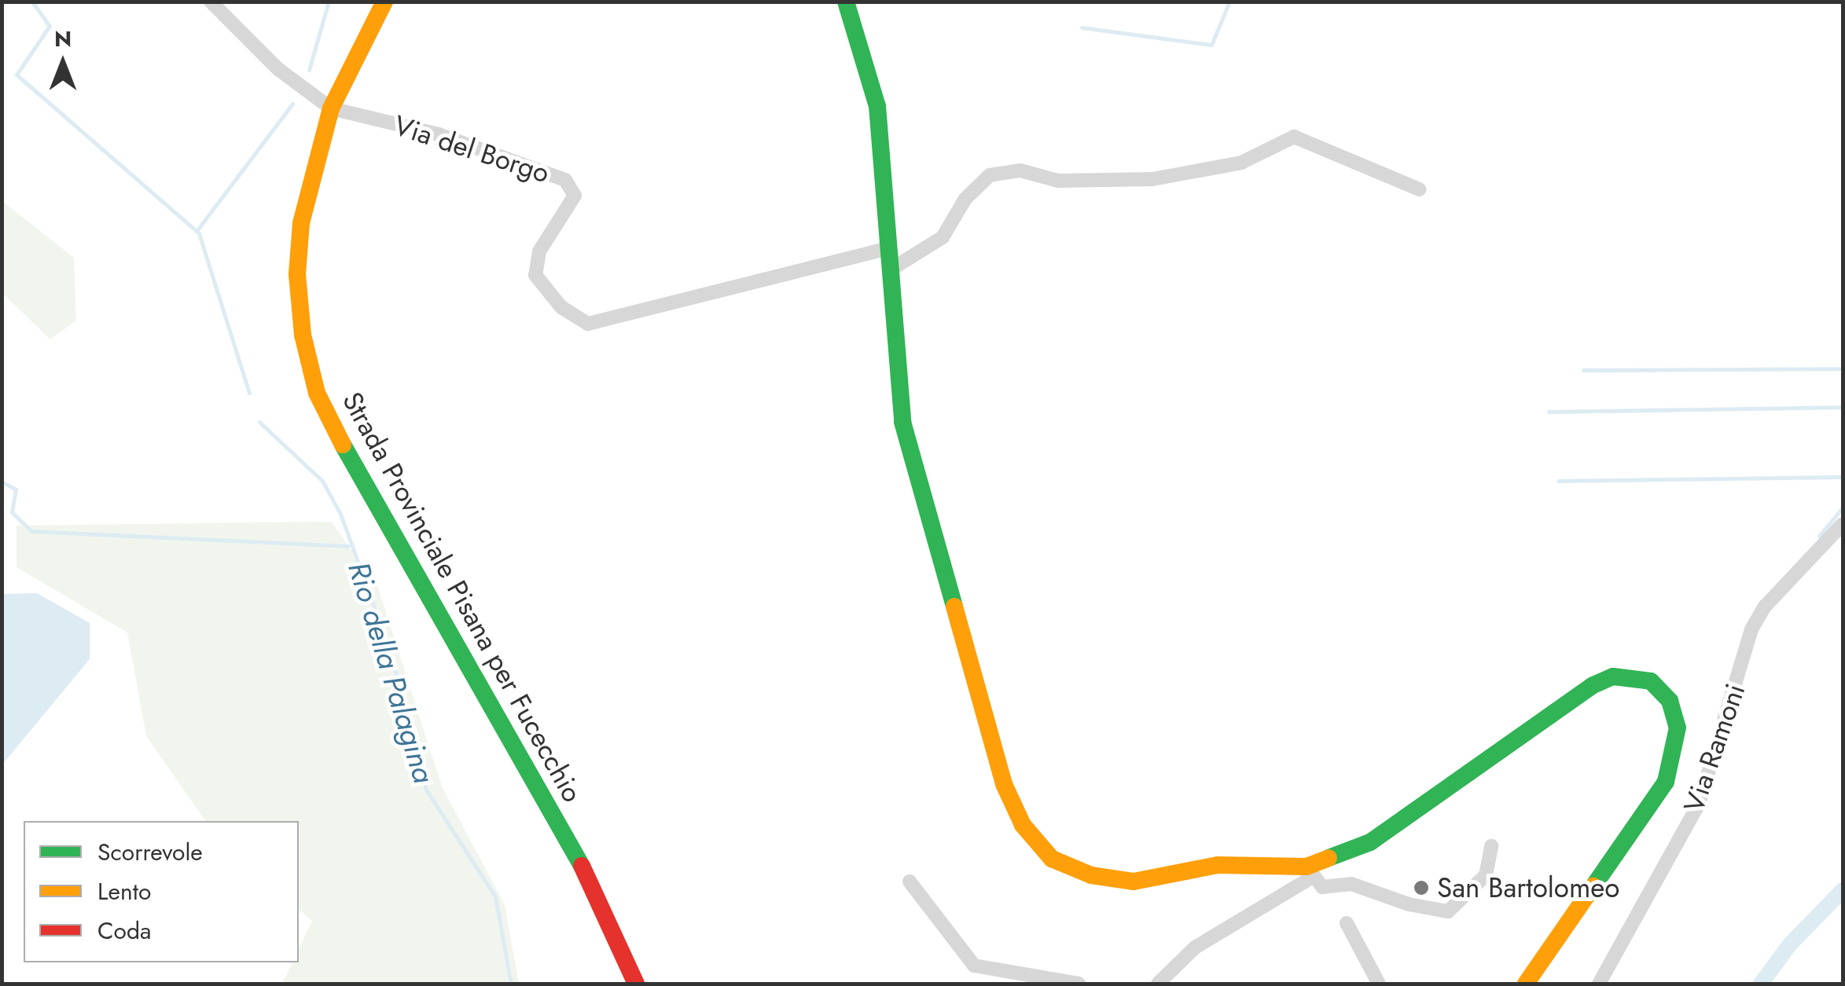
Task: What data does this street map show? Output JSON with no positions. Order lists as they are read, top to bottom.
{
  "streets": {
    "street": ["Via del Borgo", "Strada Provinciale Pisana per Fucecchio", "Via Ramoni"]
  },
  "crossings": [
    ["Via del Borgo", "Strada Provinciale Pisana per Fucecchio"]
  ],
  "water": ["Rio della Palagina"],
  "places": ["San Bartolomeo"],
  "legend": ["Scorrevole", "Lento", "Coda"],
  "north": "top"
}
